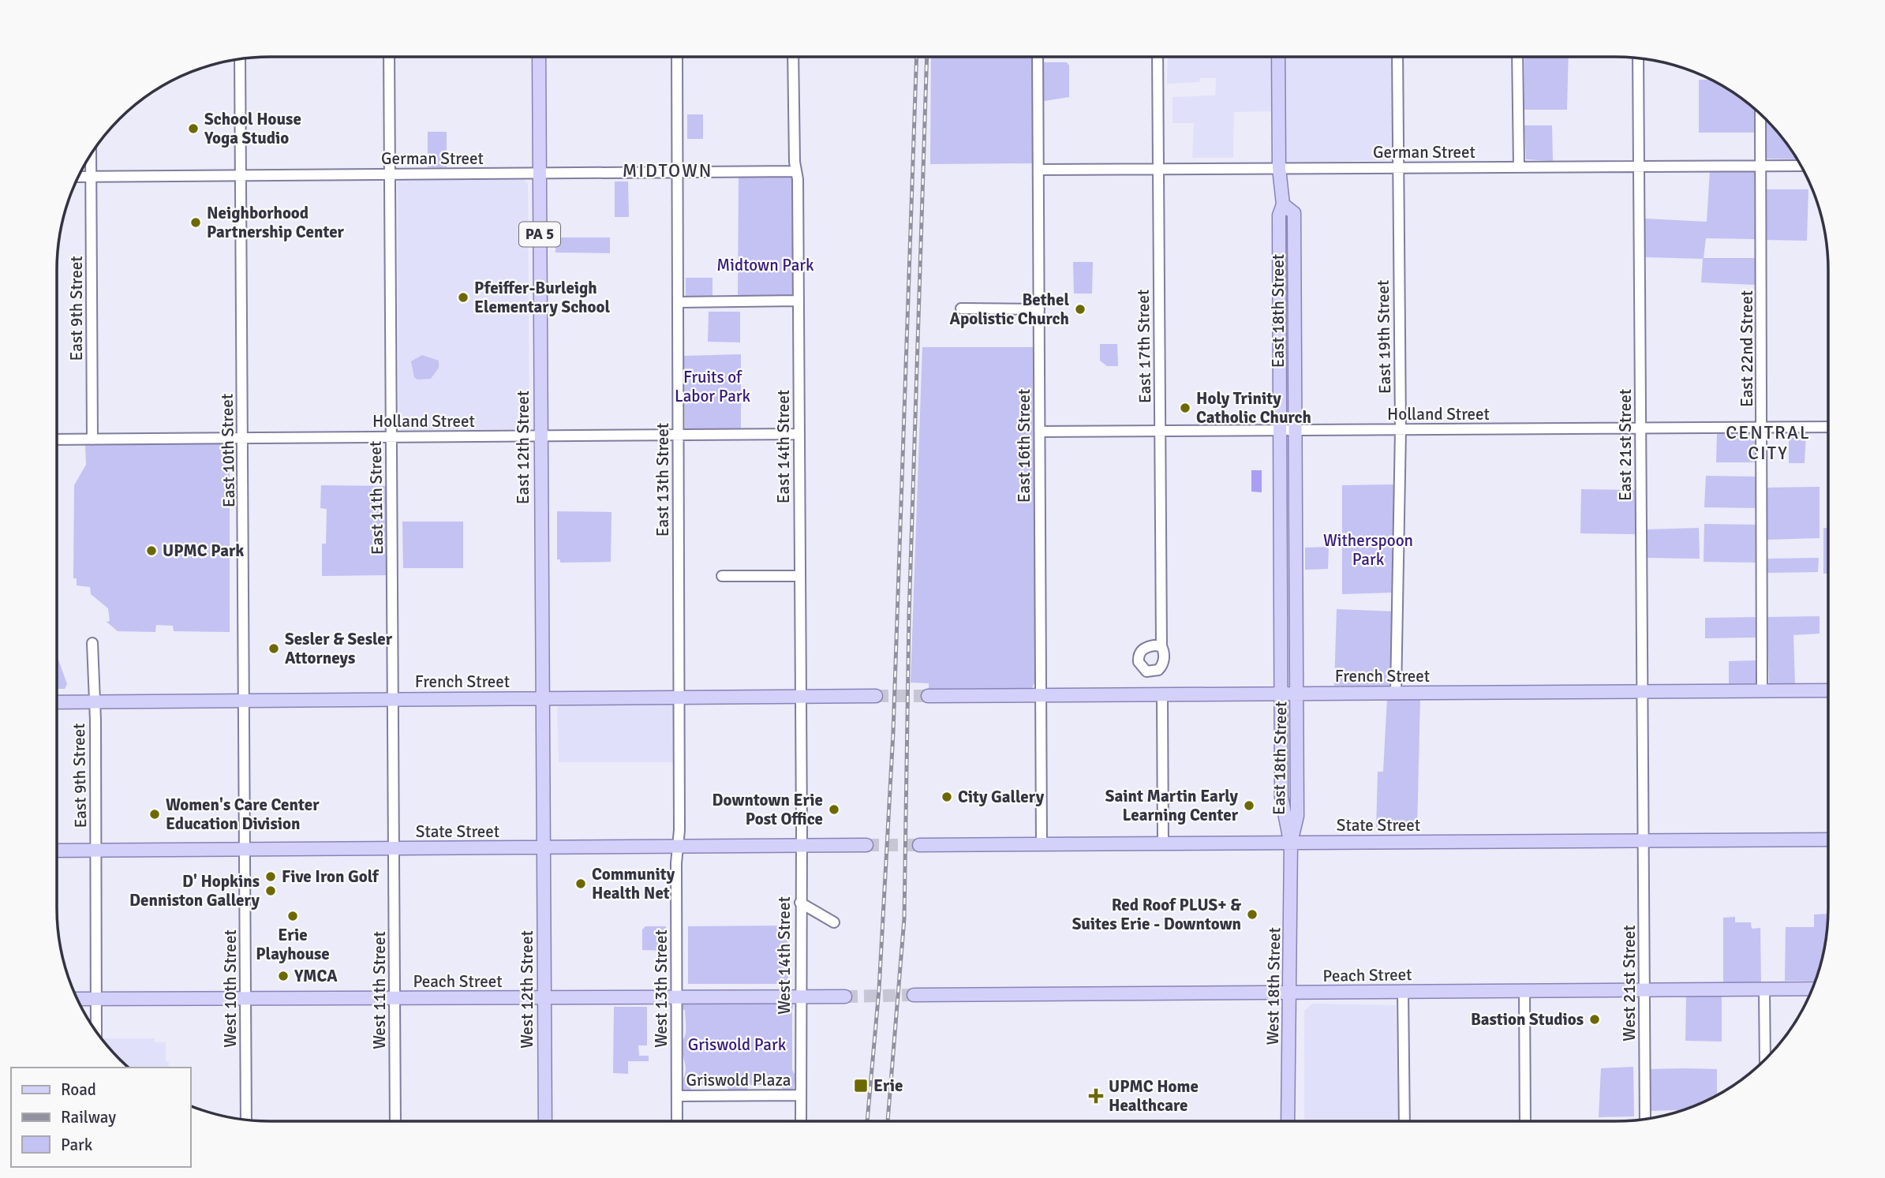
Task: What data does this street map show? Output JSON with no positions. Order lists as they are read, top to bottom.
{
  "streets": {
    "main road": [
      "PA 5",
      "East 18th Street",
      "East 12th Street",
      "French Street",
      "State Street",
      "Peach Street",
      "West 18th Street",
      "West 12th Street"
    ],
    "street": [
      "German Street",
      "East 9th Street",
      "East 19th Street",
      "East 17th Street",
      "East 22nd Street",
      "Holland Street",
      "East 21st Street",
      "East 16th Street",
      "East 14th Street",
      "East 10th Street",
      "East 13th Street",
      "East 11th Street",
      "West 14th Street",
      "West 21st Street",
      "West 10th Street",
      "West 13th Street",
      "West 11th Street",
      "Griswold Plaza"
    ]
  },
  "crossings": [
    ["German Street", "East 9th Street"],
    ["German Street", "East 18th Street"],
    ["German Street", "East 19th Street"],
    ["German Street", "East 17th Street"],
    ["German Street", "East 22nd Street"],
    ["German Street", "East 21st Street"],
    ["German Street", "East 16th Street"],
    ["German Street", "East 14th Street"],
    ["German Street", "East 12th Street"],
    ["German Street", "East 10th Street"],
    ["German Street", "East 13th Street"],
    ["German Street", "East 11th Street"],
    ["East 9th Street", "Holland Street"],
    ["East 9th Street", "French Street"],
    ["East 9th Street", "State Street"],
    ["East 9th Street", "Peach Street"],
    ["East 18th Street", "Holland Street"],
    ["East 18th Street", "French Street"],
    ["East 18th Street", "State Street"],
    ["East 18th Street", "West 18th Street"],
    ["East 19th Street", "Holland Street"],
    ["East 19th Street", "French Street"],
    ["East 17th Street", "Holland Street"],
    ["East 22nd Street", "Holland Street"],
    ["East 22nd Street", "French Street"],
    ["Holland Street", "East 21st Street"],
    ["Holland Street", "East 16th Street"],
    ["Holland Street", "East 14th Street"],
    ["Holland Street", "East 12th Street"],
    ["Holland Street", "East 10th Street"],
    ["Holland Street", "East 13th Street"],
    ["Holland Street", "East 11th Street"],
    ["East 21st Street", "French Street"],
    ["East 21st Street", "State Street"],
    ["East 21st Street", "West 21st Street"],
    ["East 16th Street", "French Street"],
    ["East 16th Street", "State Street"],
    ["East 14th Street", "French Street"],
    ["East 14th Street", "State Street"],
    ["East 14th Street", "West 14th Street"],
    ["East 12th Street", "French Street"],
    ["East 12th Street", "State Street"],
    ["East 12th Street", "West 12th Street"],
    ["East 10th Street", "French Street"],
    ["East 10th Street", "State Street"],
    ["East 10th Street", "West 10th Street"],
    ["East 13th Street", "French Street"],
    ["East 13th Street", "State Street"],
    ["East 13th Street", "West 13th Street"],
    ["East 11th Street", "French Street"],
    ["East 11th Street", "State Street"],
    ["East 11th Street", "West 11th Street"],
    ["State Street", "West 14th Street"],
    ["State Street", "West 21st Street"],
    ["State Street", "West 18th Street"],
    ["State Street", "West 10th Street"],
    ["State Street", "West 13th Street"],
    ["State Street", "West 12th Street"],
    ["State Street", "West 11th Street"],
    ["West 14th Street", "Peach Street"],
    ["West 14th Street", "Griswold Plaza"],
    ["Peach Street", "West 21st Street"],
    ["Peach Street", "West 18th Street"],
    ["Peach Street", "West 10th Street"],
    ["Peach Street", "West 13th Street"],
    ["Peach Street", "West 12th Street"],
    ["Peach Street", "West 11th Street"],
    ["West 13th Street", "Griswold Plaza"]
  ],
  "districts": ["MIDTOWN", "CENTRAL CITY"],
  "parks": [
    "Midtown Park",
    "Fruits of Labor Park",
    "Witherspoon Park",
    "Griswold Park"
  ],
  "places": {
    "other": [
      "School House Yoga Studio",
      "Neighborhood Partnership Center",
      "Pfeiffer-Burleigh Elementary School",
      "Bethel Apolistic Church",
      "Holy Trinity Catholic Church",
      "UPMC Park",
      "Sesler & Sesler Attorneys",
      "City Gallery",
      "Saint Martin Early Learning Center",
      "Downtown Erie Post Office",
      "Women's Care Center Education Division",
      "Five Iron Golf",
      "Community Health Net",
      "D' Hopkins Denniston Gallery",
      "Red Roof PLUS+ & Suites Erie - Downtown",
      "Erie Playhouse",
      "YMCA",
      "Bastion Studios"
    ],
    "transit": ["Erie"],
    "health": ["UPMC Home Healthcare"]
  },
  "legend": ["Road", "Railway", "Park"]
}
